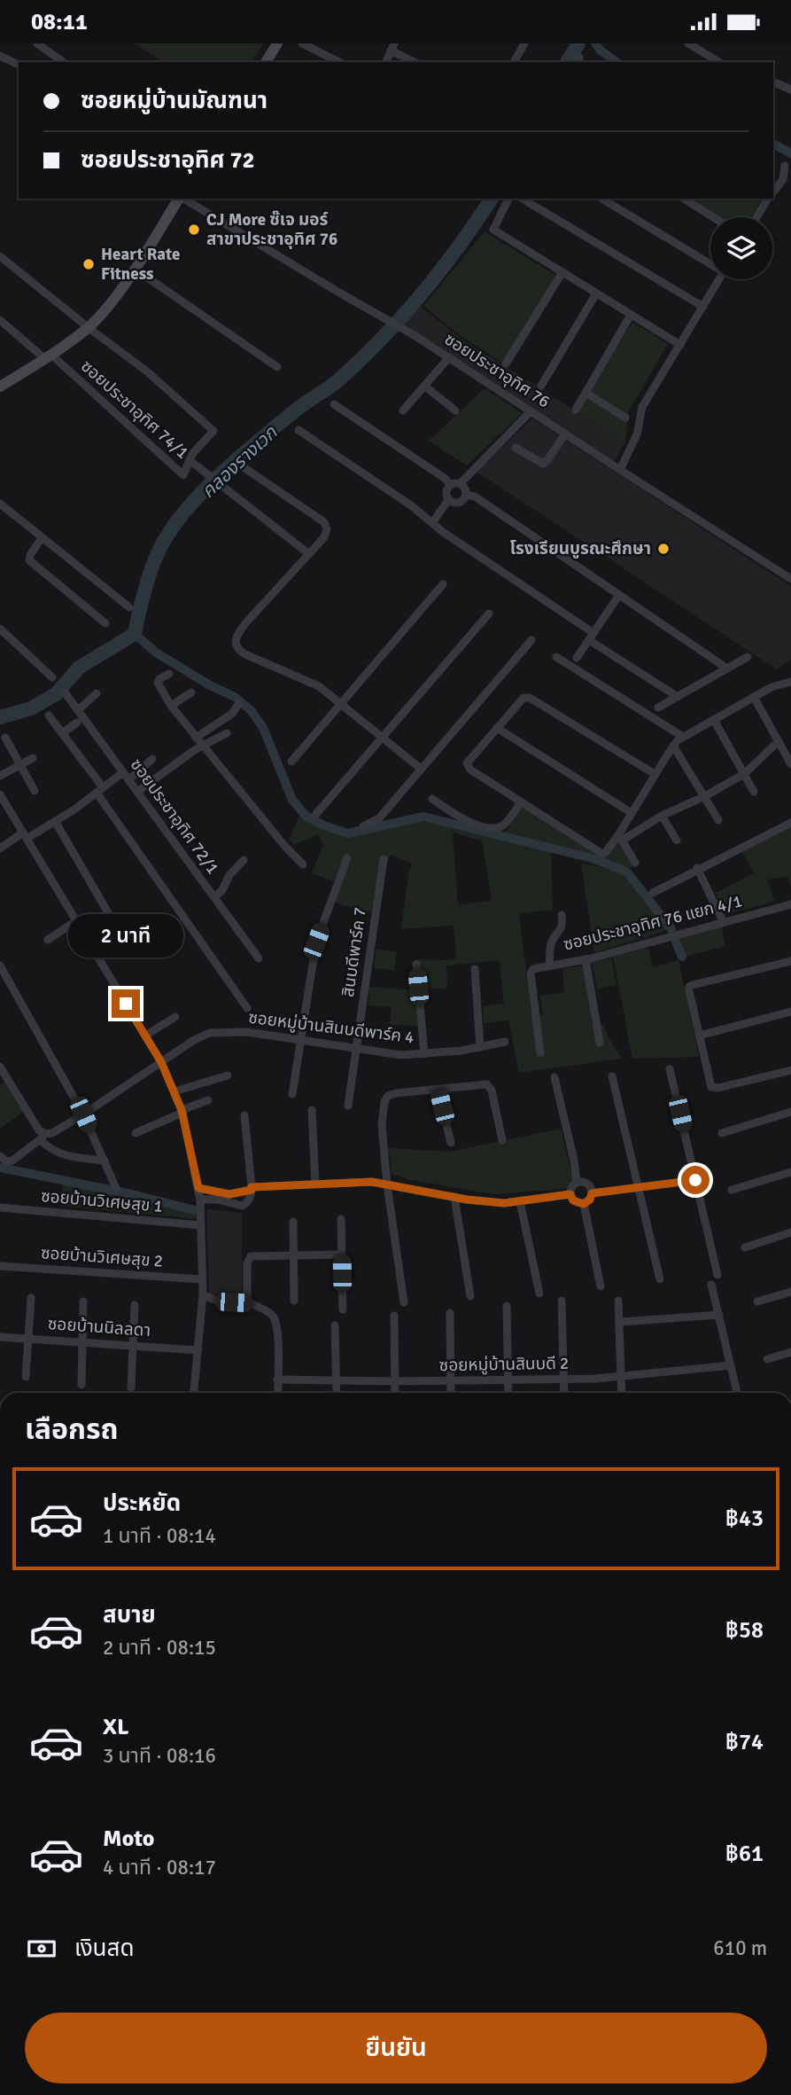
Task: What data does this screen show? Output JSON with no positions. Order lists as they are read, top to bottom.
{
  "streets": {
    "street": [
      "ซอยประชาอุทิศ 76",
      "ซอยประชาอุทิศ 74/1",
      "ซอยประชาอุทิศ 72/1",
      "ซอยประชาอุทิศ 76 แยก 4/1",
      "สินบดีพาร์ค 7",
      "ซอยหมู่บ้านสินบดีพาร์ค 4",
      "ซอยบ้านวิเศษสุข 1",
      "ซอยบ้านวิเศษสุข 2",
      "ซอยบ้านนิลลดา",
      "ซอยหมู่บ้านสินบดี 2"
    ]
  },
  "crossings": [
    ["สินบดีพาร์ค 7", "ซอยหมู่บ้านสินบดีพาร์ค 4"]
  ],
  "water": ["คลองรางเวก"],
  "places": ["CJ More ซ๊เจ มอร์ สาขาประชาอุทิศ 76", "Heart Rate Fitness", "โรงเรียนบูรณะศึกษา"],
  "page": {
    "status": "08:11",
    "banner": ["ซอยหมู่บ้านมัณฑนา", "ซอยประชาอุทิศ 72"],
    "bubble": "2 นาที",
    "heading": "เลือกรถ",
    "list": [
      {
        "name": "ประหยัด",
        "note": "1 นาที · 08:14",
        "value": "฿43"
      },
      {
        "name": "สบาย",
        "note": "2 นาที · 08:15",
        "value": "฿58"
      },
      {
        "name": "XL",
        "note": "3 นาที · 08:16",
        "value": "฿74"
      },
      {
        "name": "Moto",
        "note": "4 นาที · 08:17",
        "value": "฿61"
      }
    ],
    "pay": ["เงินสด", "610 m"],
    "buttons": "ยืนยัน"
  }
}
